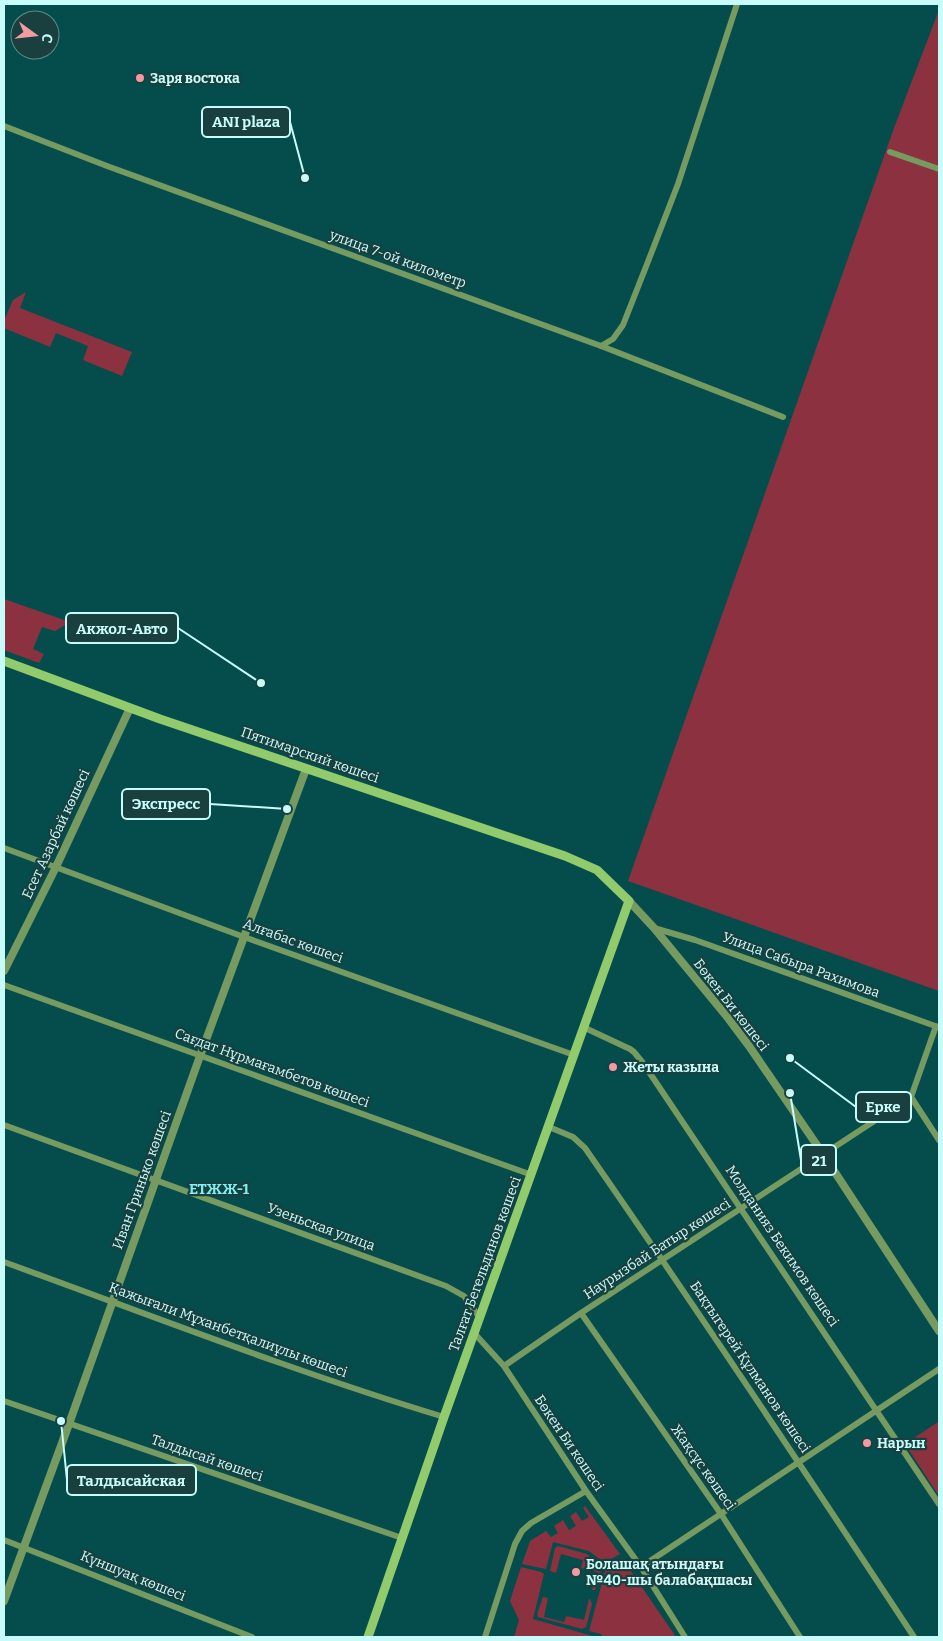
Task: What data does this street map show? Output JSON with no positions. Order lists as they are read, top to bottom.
{
  "streets": {
    "main road": ["Пятимарский көшесі", "Талғат Бегельдинов көшесі"],
    "street": [
      "улица 7-ой километр",
      "Есет Азарбай көшесі",
      "Алғабас көшесі",
      "Улица Сабыра Рахимова",
      "Бөкен Би көшесі",
      "Сағдат Нұрмағамбетов көшесі",
      "Иван Гринько көшесі",
      "Узеньская улица",
      "Молданияз Бекимов көшесі",
      "Наурызбай Батыр көшесі",
      "Қажығали Мұханбетқалиұлы көшесі",
      "Бақтыгерей Құлманов көшесі",
      "Талдысай көшесі",
      "Жақсұс көшесі",
      "Күншуақ көшесі"
    ]
  },
  "crossings": [
    ["Пятимарский көшесі", "Есет Азарбай көшесі"],
    ["Пятимарский көшесі", "Бөкен Би көшесі"],
    ["Пятимарский көшесі", "Иван Гринько көшесі"],
    ["Пятимарский көшесі", "Талғат Бегельдинов көшесі"],
    ["Есет Азарбай көшесі", "Алғабас көшесі"],
    ["Алғабас көшесі", "Иван Гринько көшесі"],
    ["Алғабас көшесі", "Талғат Бегельдинов көшесі"],
    ["Улица Сабыра Рахимова", "Бөкен Би көшесі"],
    ["Бөкен Би көшесі", "Наурызбай Батыр көшесі"],
    ["Бөкен Би көшесі", "Талғат Бегельдинов көшесі"],
    ["Сағдат Нұрмағамбетов көшесі", "Иван Гринько көшесі"],
    ["Сағдат Нұрмағамбетов көшесі", "Талғат Бегельдинов көшесі"],
    ["Иван Гринько көшесі", "Узеньская улица"],
    ["Иван Гринько көшесі", "Қажығали Мұханбетқалиұлы көшесі"],
    ["Иван Гринько көшесі", "Талдысай көшесі"],
    ["Иван Гринько көшесі", "Күншуақ көшесі"],
    ["Узеньская улица", "Талғат Бегельдинов көшесі"],
    ["Молданияз Бекимов көшесі", "Наурызбай Батыр көшесі"],
    ["Молданияз Бекимов көшесі", "Талғат Бегельдинов көшесі"],
    ["Наурызбай Батыр көшесі", "Бақтыгерей Құлманов көшесі"],
    ["Наурызбай Батыр көшесі", "Жақсұс көшесі"],
    ["Талғат Бегельдинов көшесі", "Қажығали Мұханбетқалиұлы көшесі"],
    ["Талғат Бегельдинов көшесі", "Бақтыгерей Құлманов көшесі"],
    ["Талғат Бегельдинов көшесі", "Талдысай көшесі"]
  ],
  "districts": ["ЕТЖЖ-1"],
  "places": [
    "Заря востока",
    "ANI plaza",
    "Акжол-Авто",
    "Экспресс",
    "Ерке",
    "Жеты казына",
    "21",
    "Талдысайская",
    "Нарын",
    "Болашақ атындағы №40-шы балабақшасы"
  ],
  "north": "right"
}
